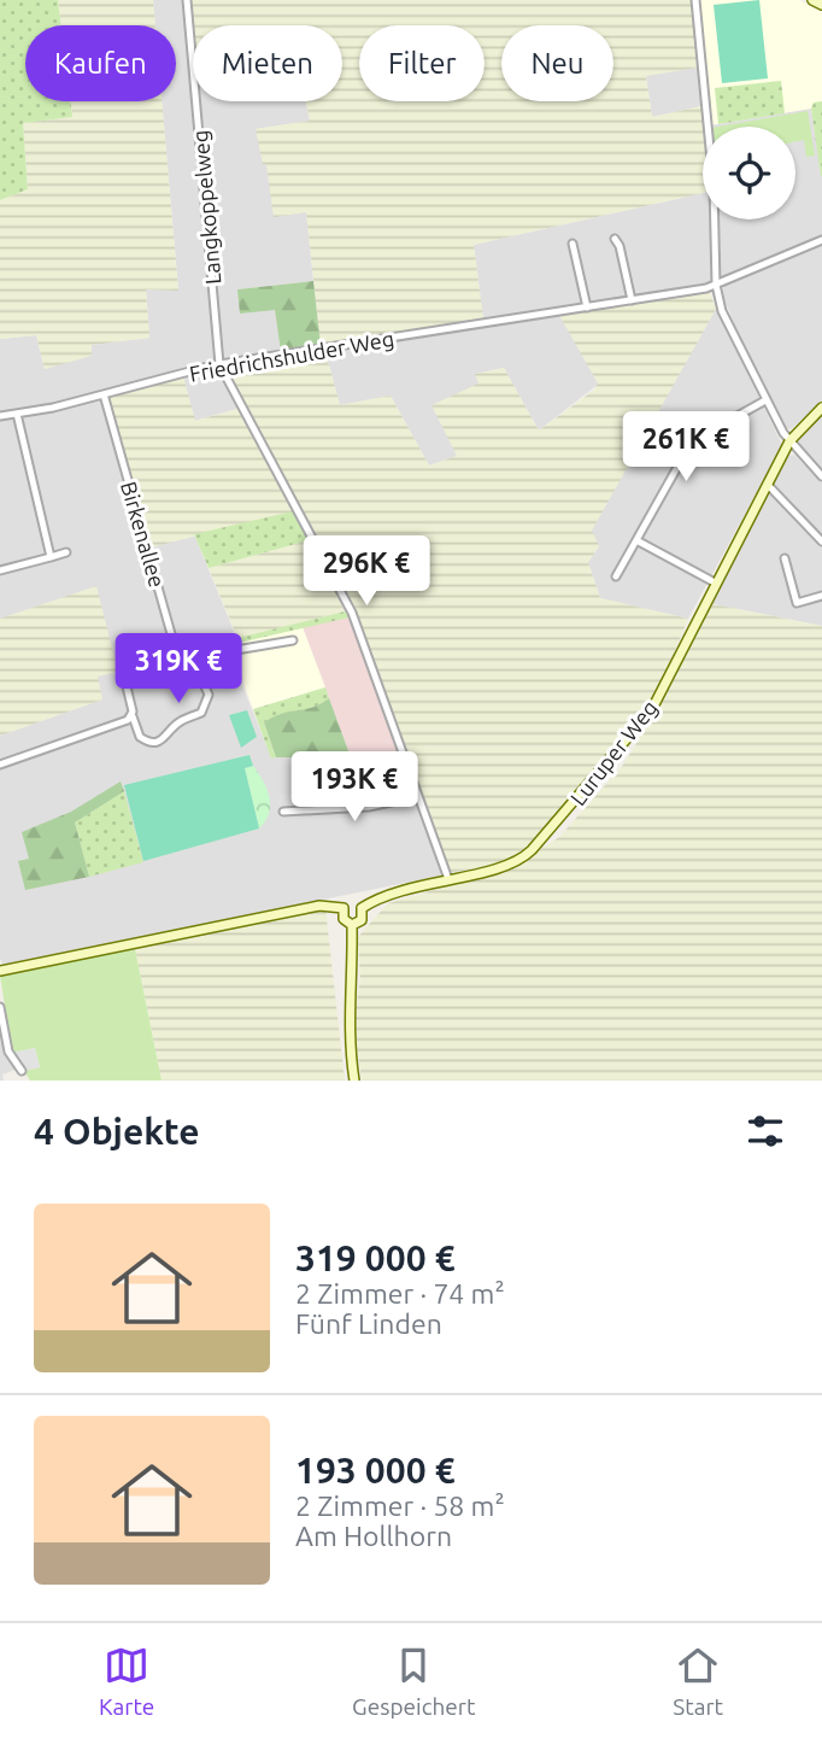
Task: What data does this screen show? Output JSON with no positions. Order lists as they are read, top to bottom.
{
  "streets": {
    "street": [
      "Langkoppelweg",
      "Friedrichshulder Weg",
      "Birkenallee",
      "Luruper Weg"
    ]
  },
  "crossings": [
    ["Langkoppelweg", "Friedrichshulder Weg"],
    ["Friedrichshulder Weg", "Birkenallee"]
  ],
  "page": {
    "chip": [
      "Kaufen",
      "Mieten",
      "Filter",
      "Neu"
    ],
    "price": [
      "261K €",
      "296K €",
      "319K €",
      "193K €"
    ],
    "heading": "4 Objekte",
    "list": [
      {
        "name": "319 000 €",
        "note": "2 Zimmer · 74 m² · Fünf Linden"
      },
      {
        "name": "193 000 €",
        "note": "2 Zimmer · 58 m² · Am Hollhorn"
      }
    ],
    "tabs": ["Karte", "Gespeichert", "Start"]
  }
}
